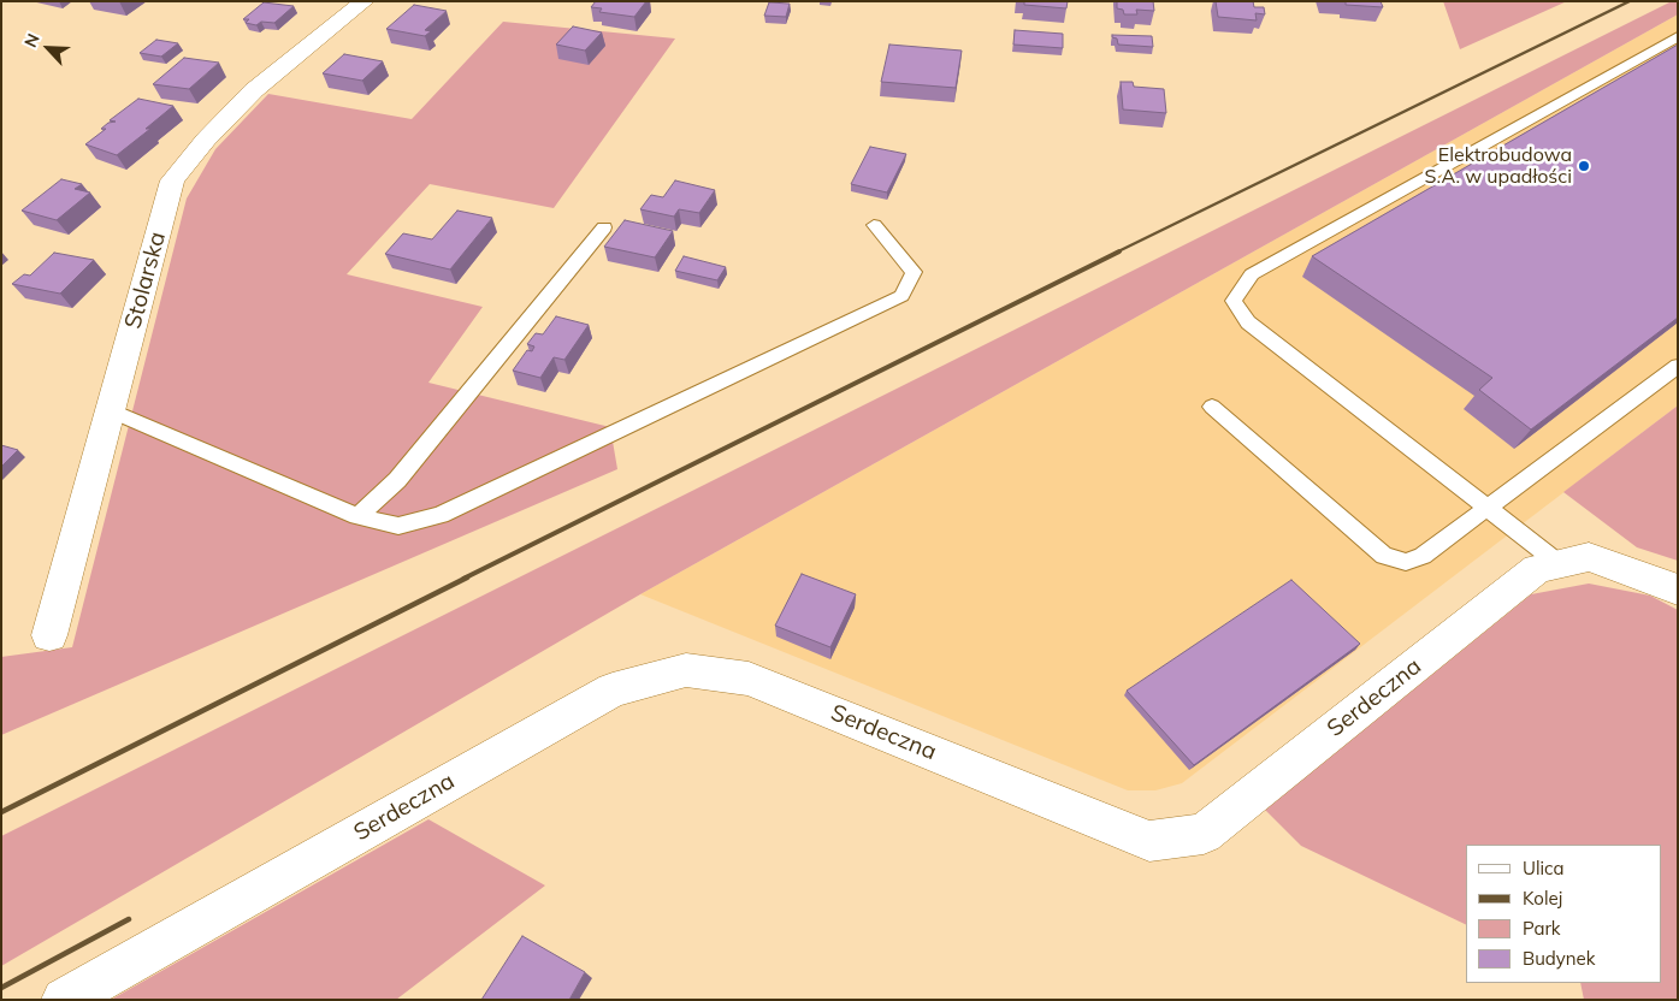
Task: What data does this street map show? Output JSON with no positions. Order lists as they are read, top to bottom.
{
  "streets": {
    "street": ["Stolarska", "Serdeczna"]
  },
  "places": ["Elektrobudowa S.A. w upadłości"],
  "legend": [
    "Ulica",
    "Kolej",
    "Park",
    "Budynek"
  ],
  "north": "top left"
}
